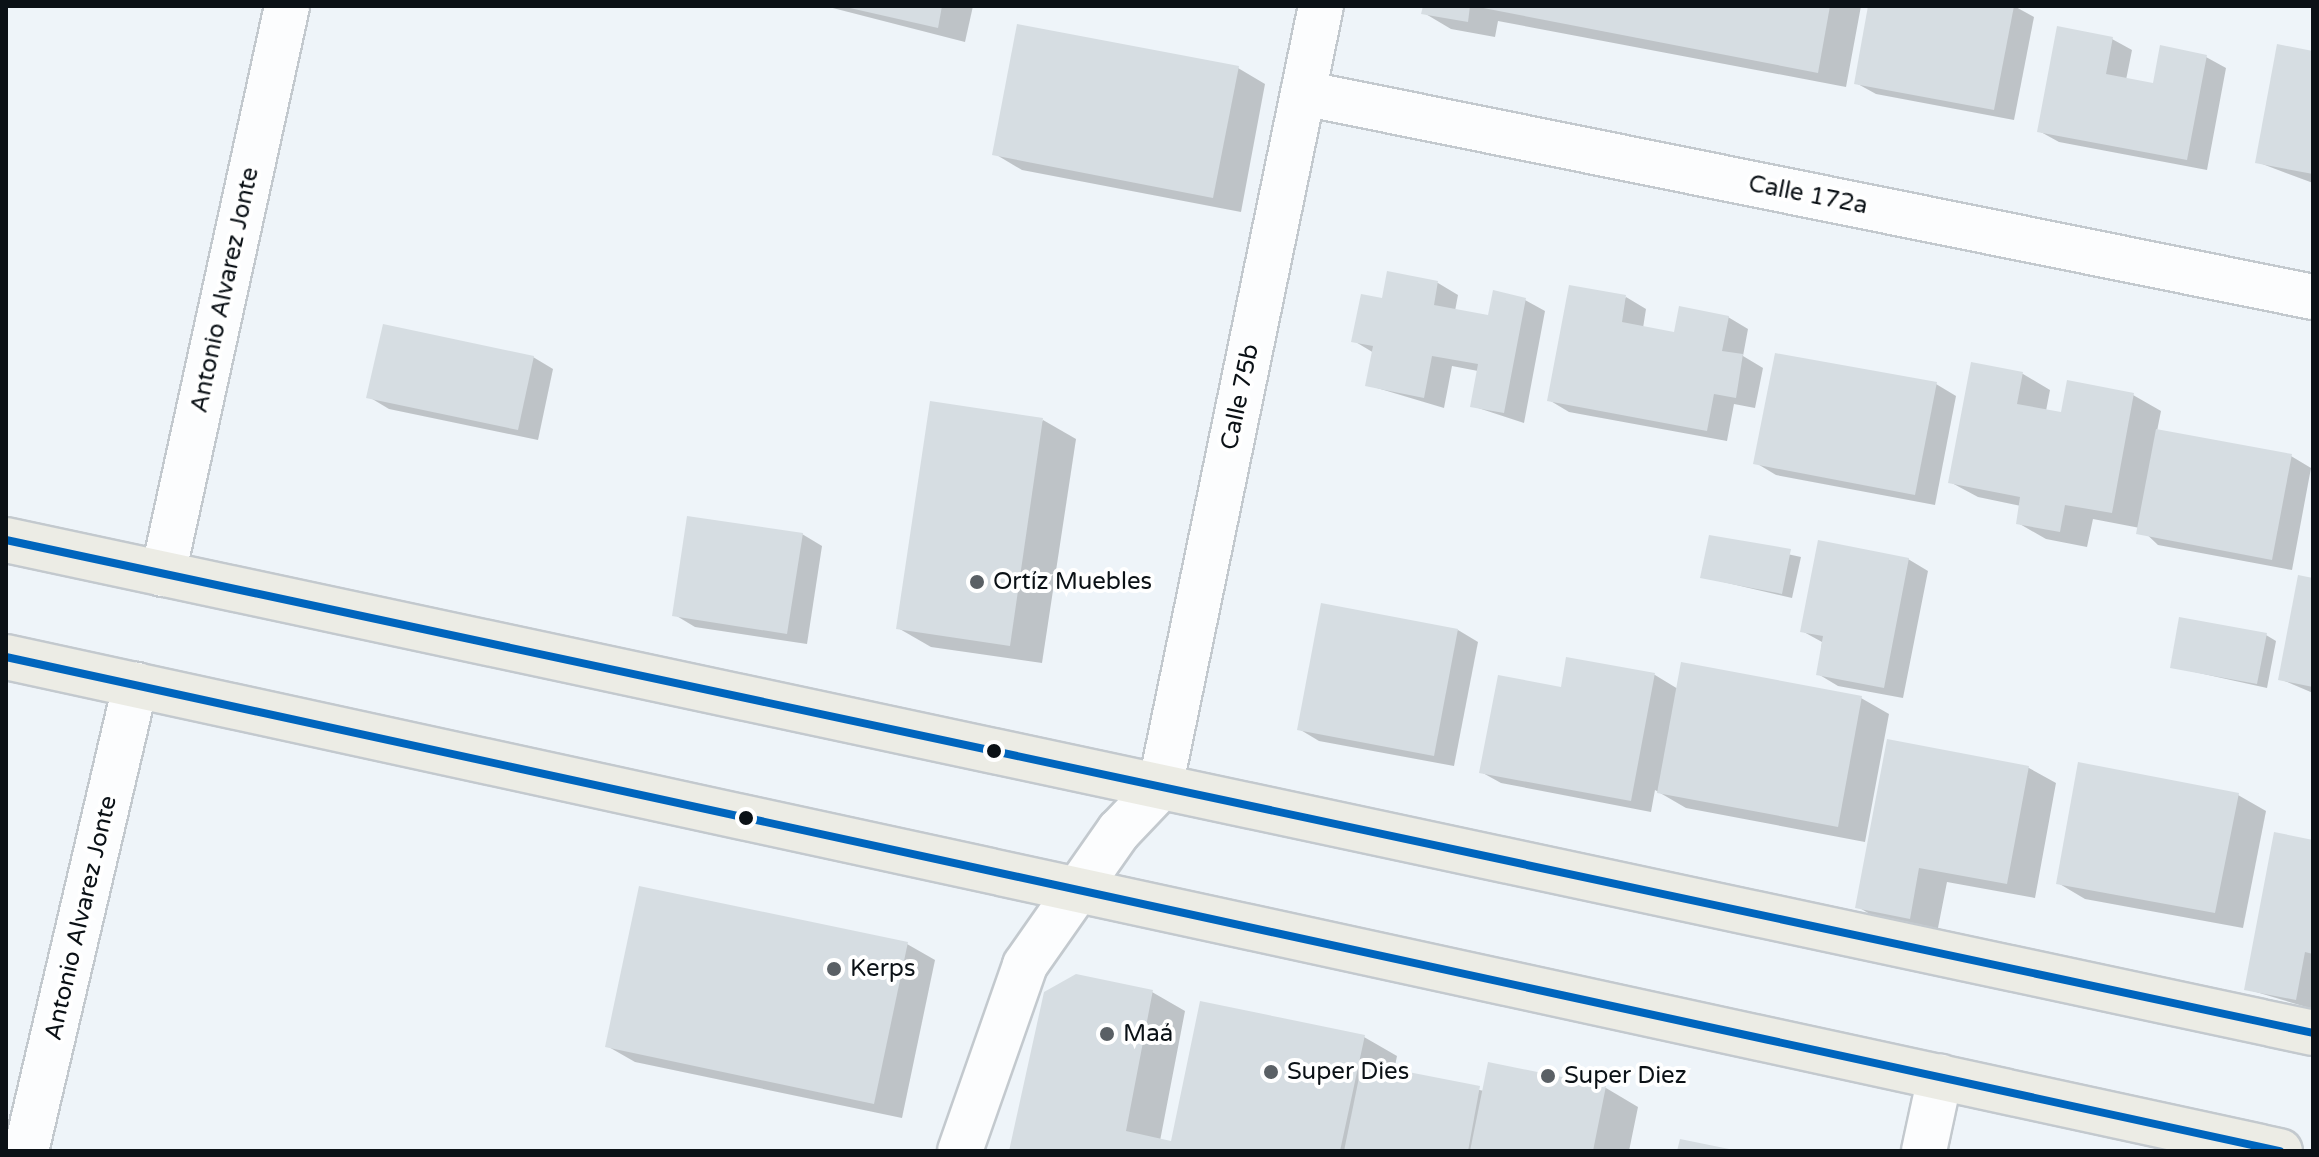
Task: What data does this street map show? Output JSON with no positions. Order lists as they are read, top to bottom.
{
  "streets": {
    "street": ["Calle 172a", "Antonio Alvarez Jonte", "Calle 75b"]
  },
  "crossings": [
    ["Calle 172a", "Calle 75b"]
  ],
  "places": [
    "Ortíz Muebles",
    "Kerps",
    "Maá",
    "Super Dies",
    "Super Diez"
  ]
}
